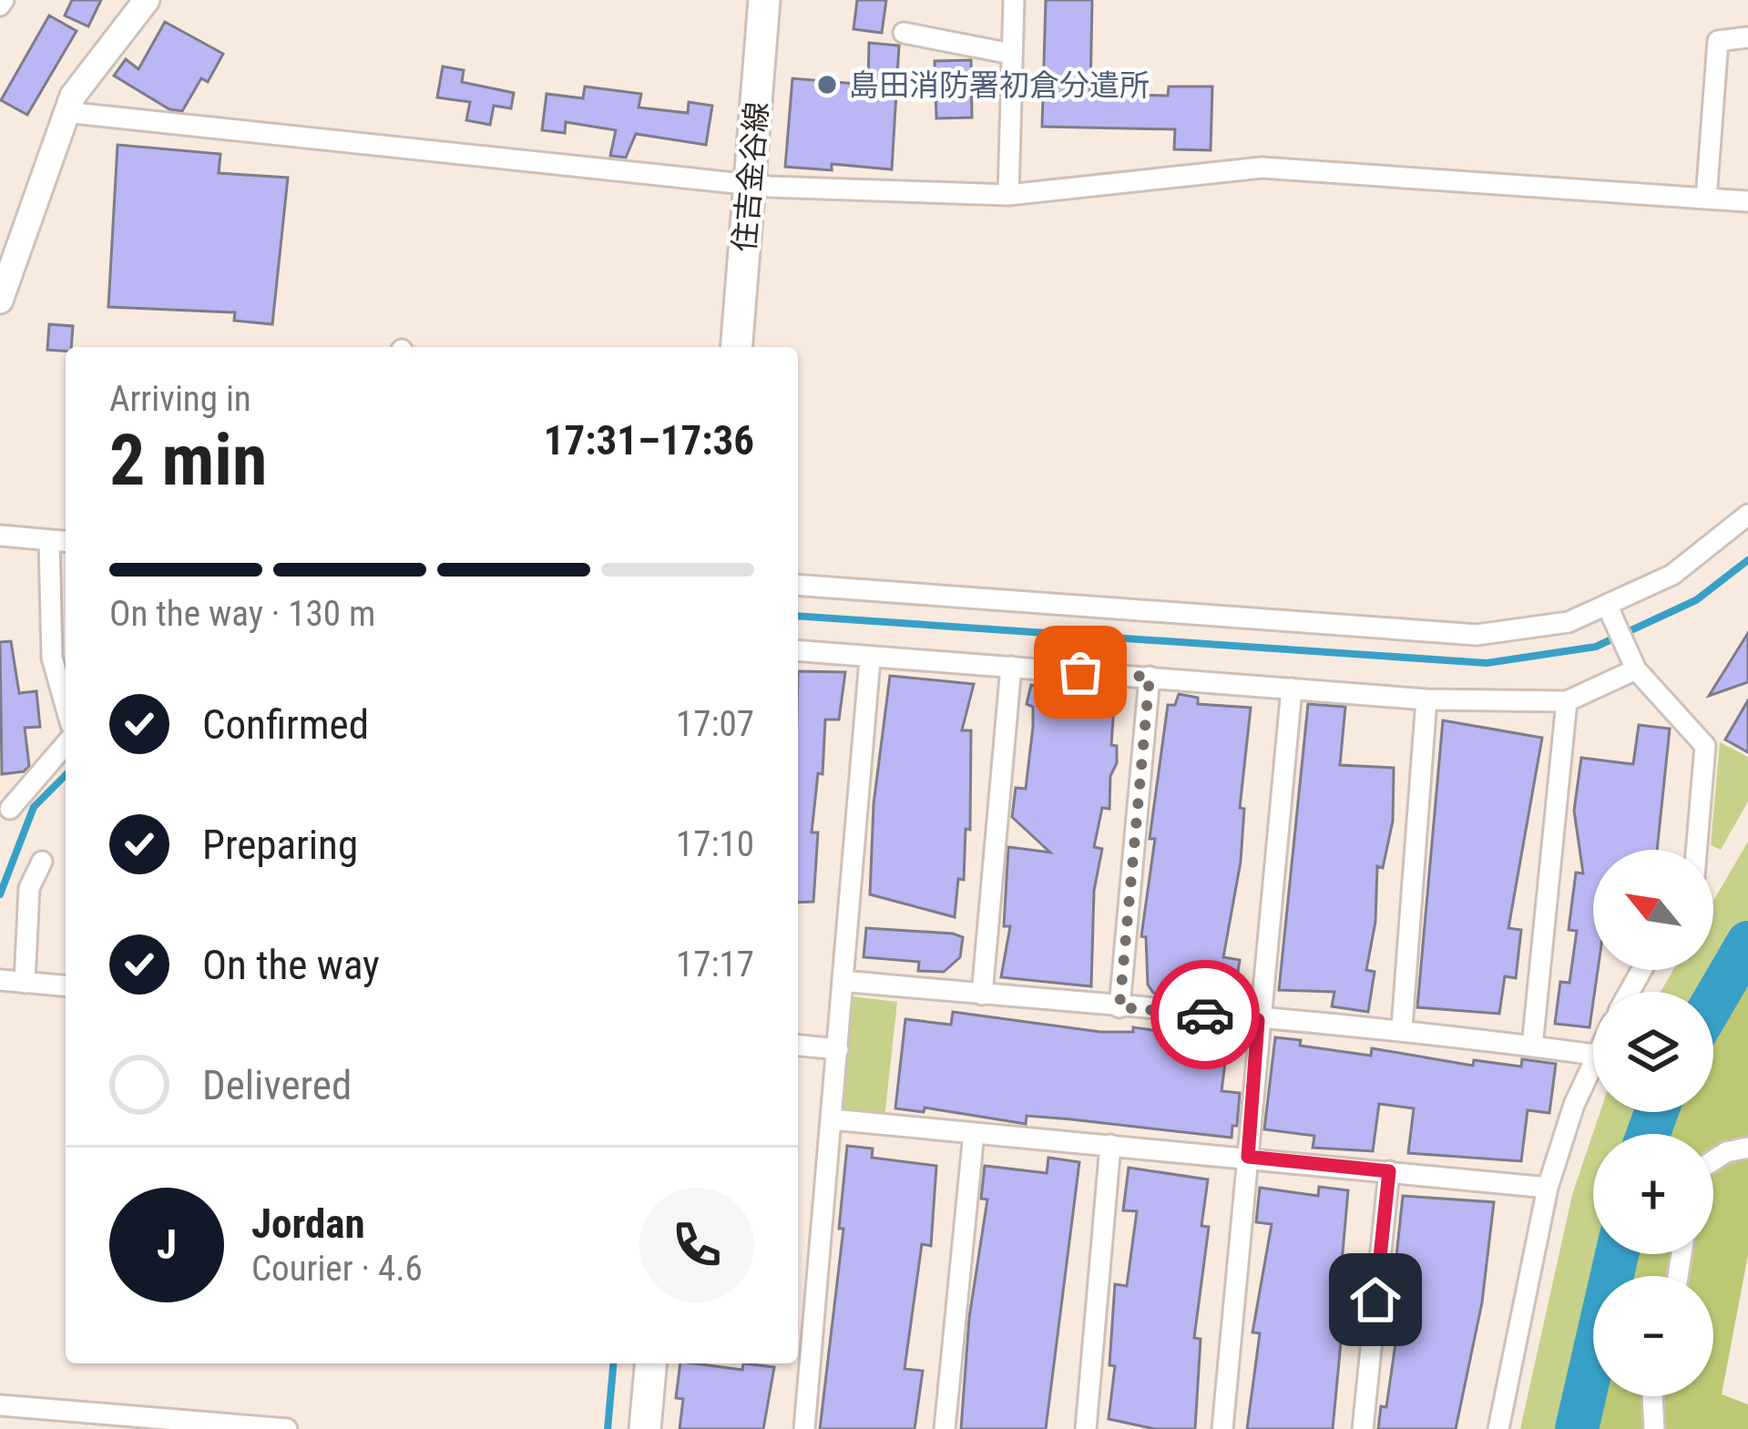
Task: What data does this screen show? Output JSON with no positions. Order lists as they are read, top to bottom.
{
  "streets": {
    "main road": ["住吉金谷線"]
  },
  "places": ["島田消防署初倉分遣所"],
  "north": "top left",
  "page": {
    "heading": ["2 min", "Arriving in", "17:31–17:36"],
    "panel": ["Jordan", "Courier · 4.6"],
    "bar": "On the way · 130 m",
    "list": [
      ["Confirmed", "17:07"],
      ["Preparing", "17:10"],
      ["On the way", "17:17"],
      "Delivered"
    ],
    "map_buttons": ["+", "−"],
    "round": "J"
  }
}
